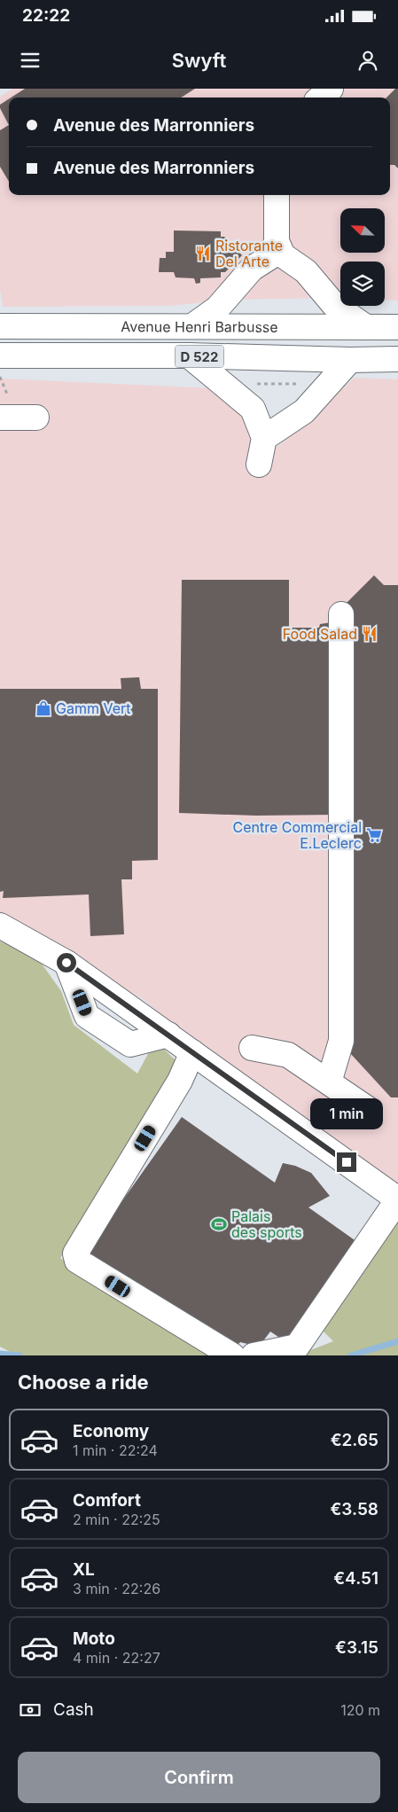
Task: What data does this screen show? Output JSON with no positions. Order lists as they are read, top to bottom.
{
  "streets": {
    "main road": ["Avenue Henri Barbusse", "D 522"]
  },
  "places": {
    "restaurant": ["Ristorante Del Arte", "Food Salad"],
    "shop": ["Gamm Vert"],
    "supermarket": ["Centre Commercial E.Leclerc"],
    "sports": ["Palais des sports"]
  },
  "north": "top left",
  "page": {
    "status": "22:22",
    "header": "Swyft",
    "banner": ["Avenue des Marronniers", "Avenue des Marronniers"],
    "bubble": "1 min",
    "heading": "Choose a ride",
    "list": [
      {
        "name": "Economy",
        "note": "1 min · 22:24",
        "value": "€2.65"
      },
      {
        "name": "Comfort",
        "note": "2 min · 22:25",
        "value": "€3.58"
      },
      {
        "name": "XL",
        "note": "3 min · 22:26",
        "value": "€4.51"
      },
      {
        "name": "Moto",
        "note": "4 min · 22:27",
        "value": "€3.15"
      }
    ],
    "pay": ["Cash", "120 m"],
    "buttons": "Confirm"
  }
}
